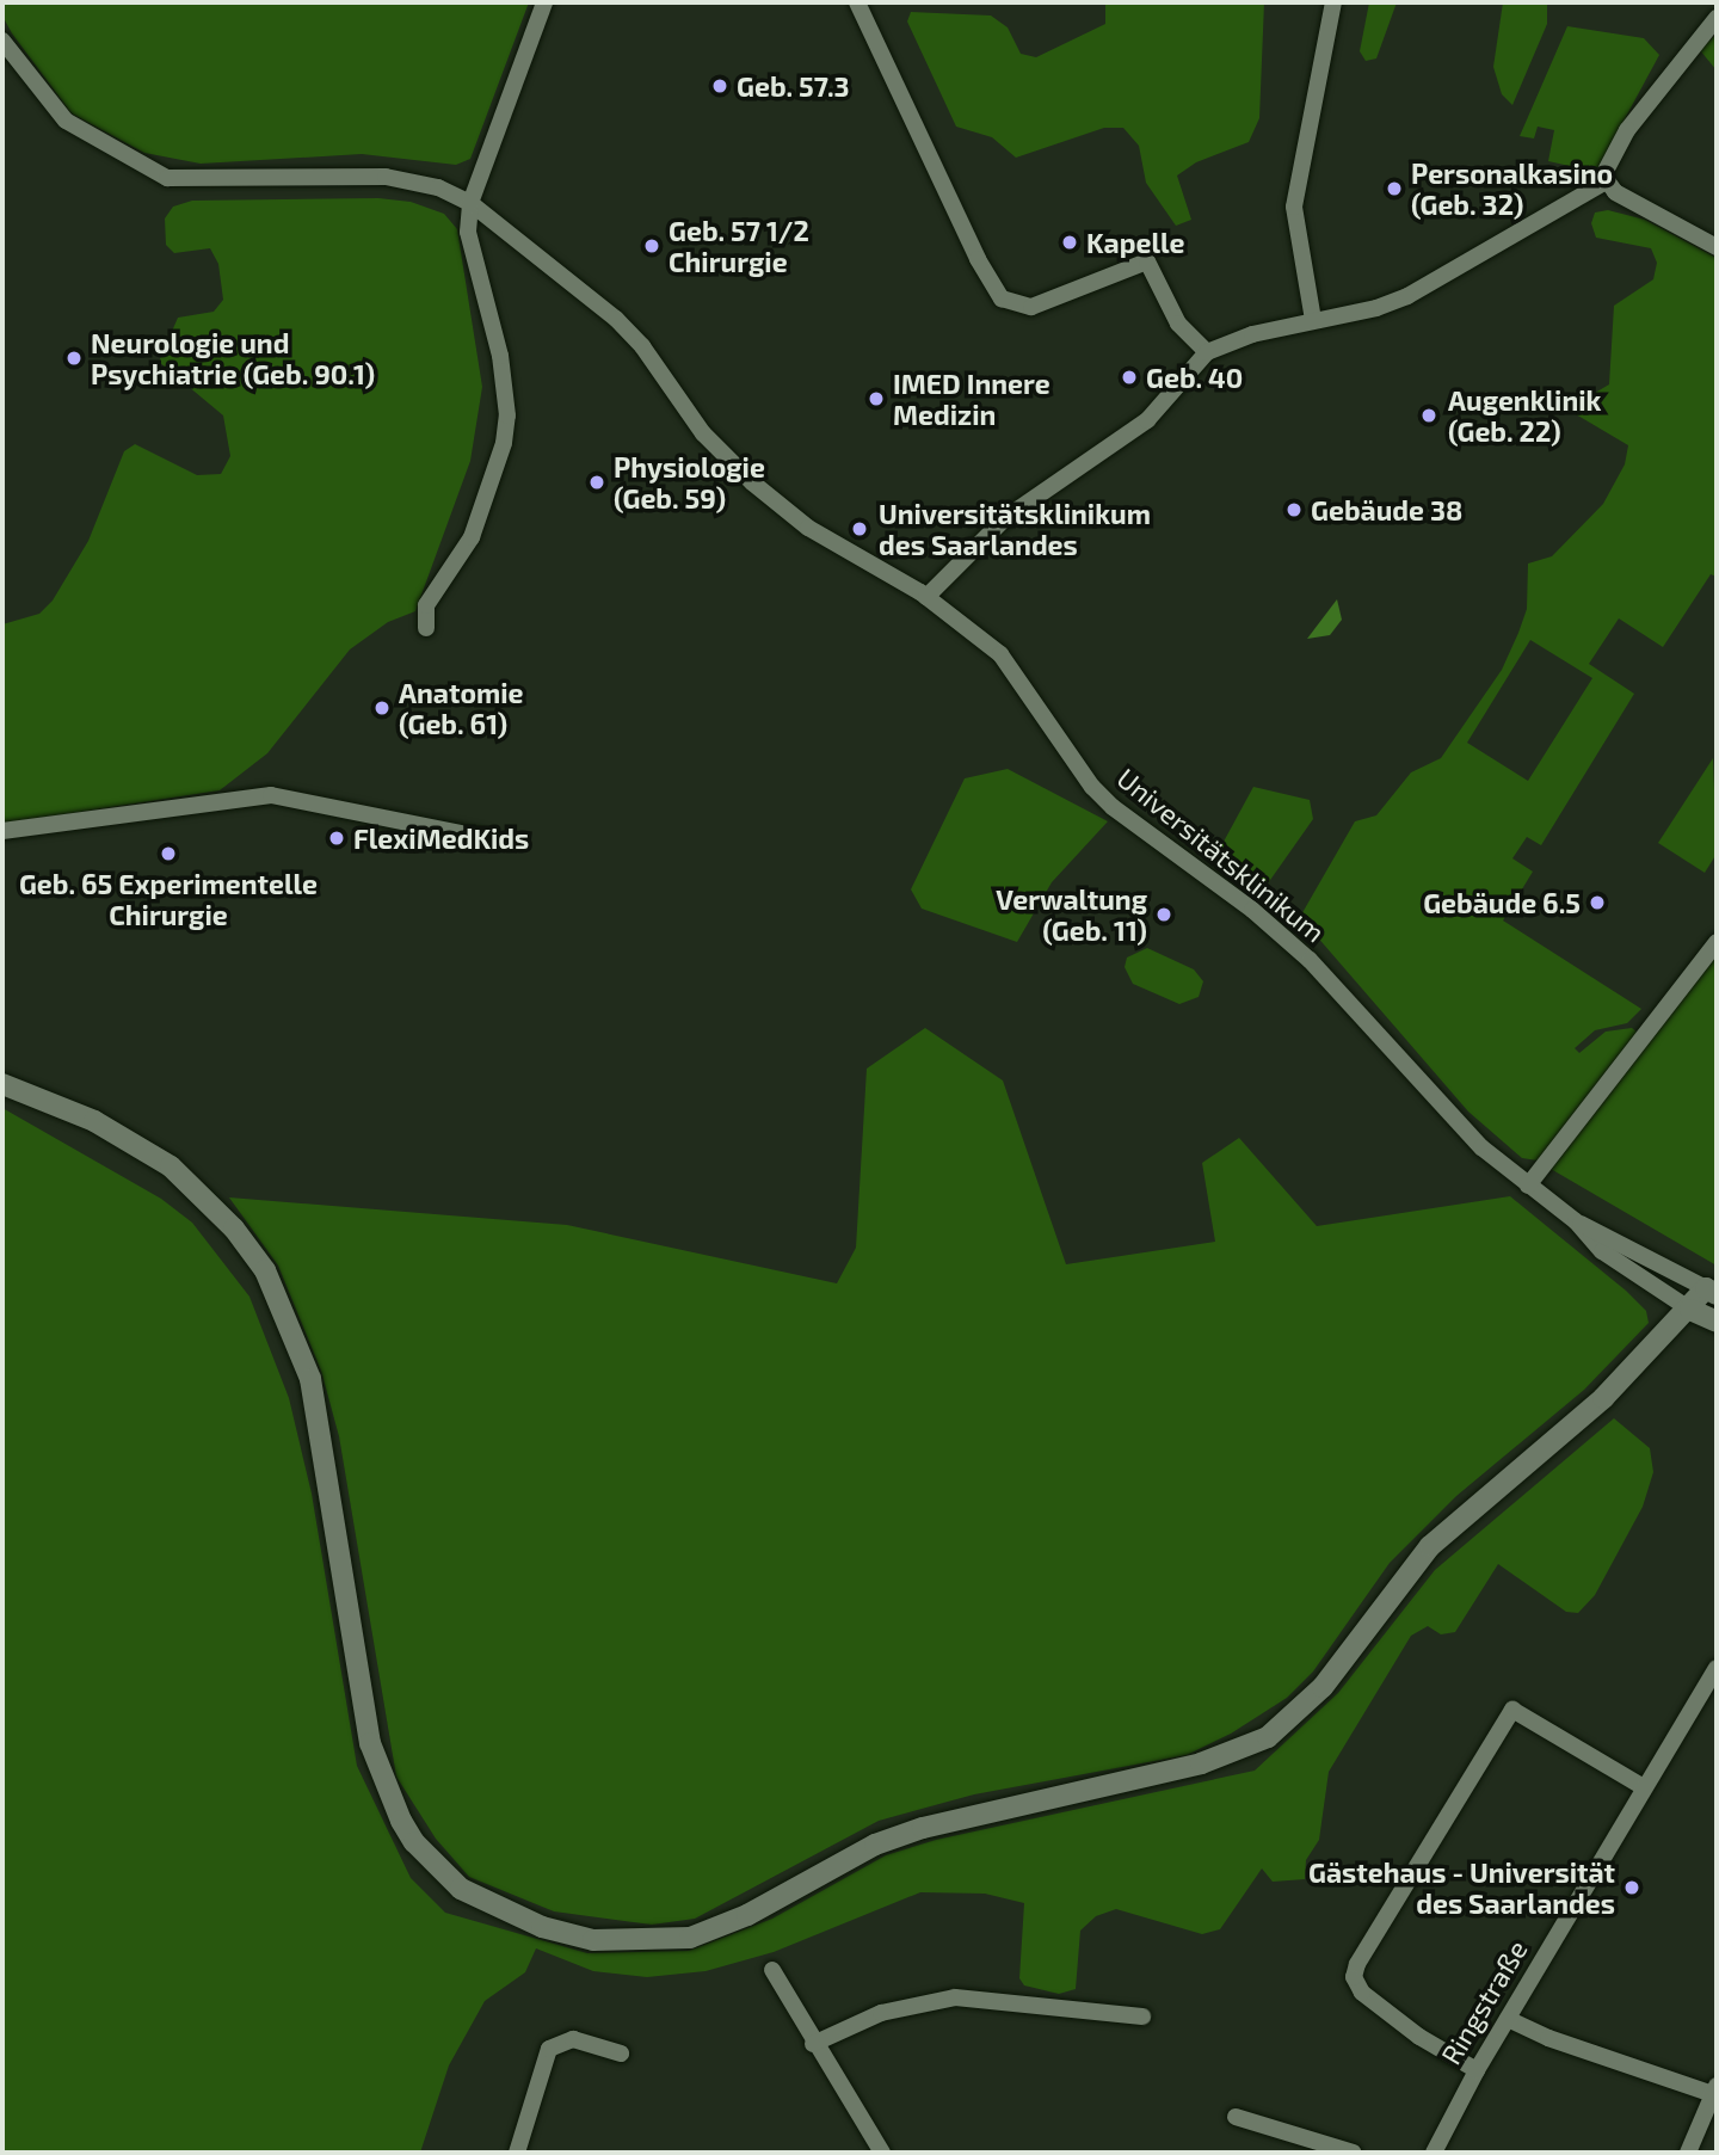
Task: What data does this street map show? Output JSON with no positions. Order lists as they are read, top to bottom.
{
  "streets": {
    "street": ["Universitätsklinikum", "Ringstraße"]
  },
  "places": [
    "Geb. 57.3",
    "Personalkasino (Geb. 32)",
    "Kapelle",
    "Geb. 57 1/2 Chirurgie",
    "Neurologie und Psychiatrie (Geb. 90.1)",
    "Geb. 40",
    "IMED Innere Medizin",
    "Augenklinik (Geb. 22)",
    "Physiologie (Geb. 59)",
    "Gebäude 38",
    "Universitätsklinikum des Saarlandes",
    "Anatomie (Geb. 61)",
    "FlexiMedKids",
    "Geb. 65 Experimentelle Chirurgie",
    "Gebäude 6.5",
    "Verwaltung (Geb. 11)",
    "Gästehaus - Universität des Saarlandes"
  ]
}
